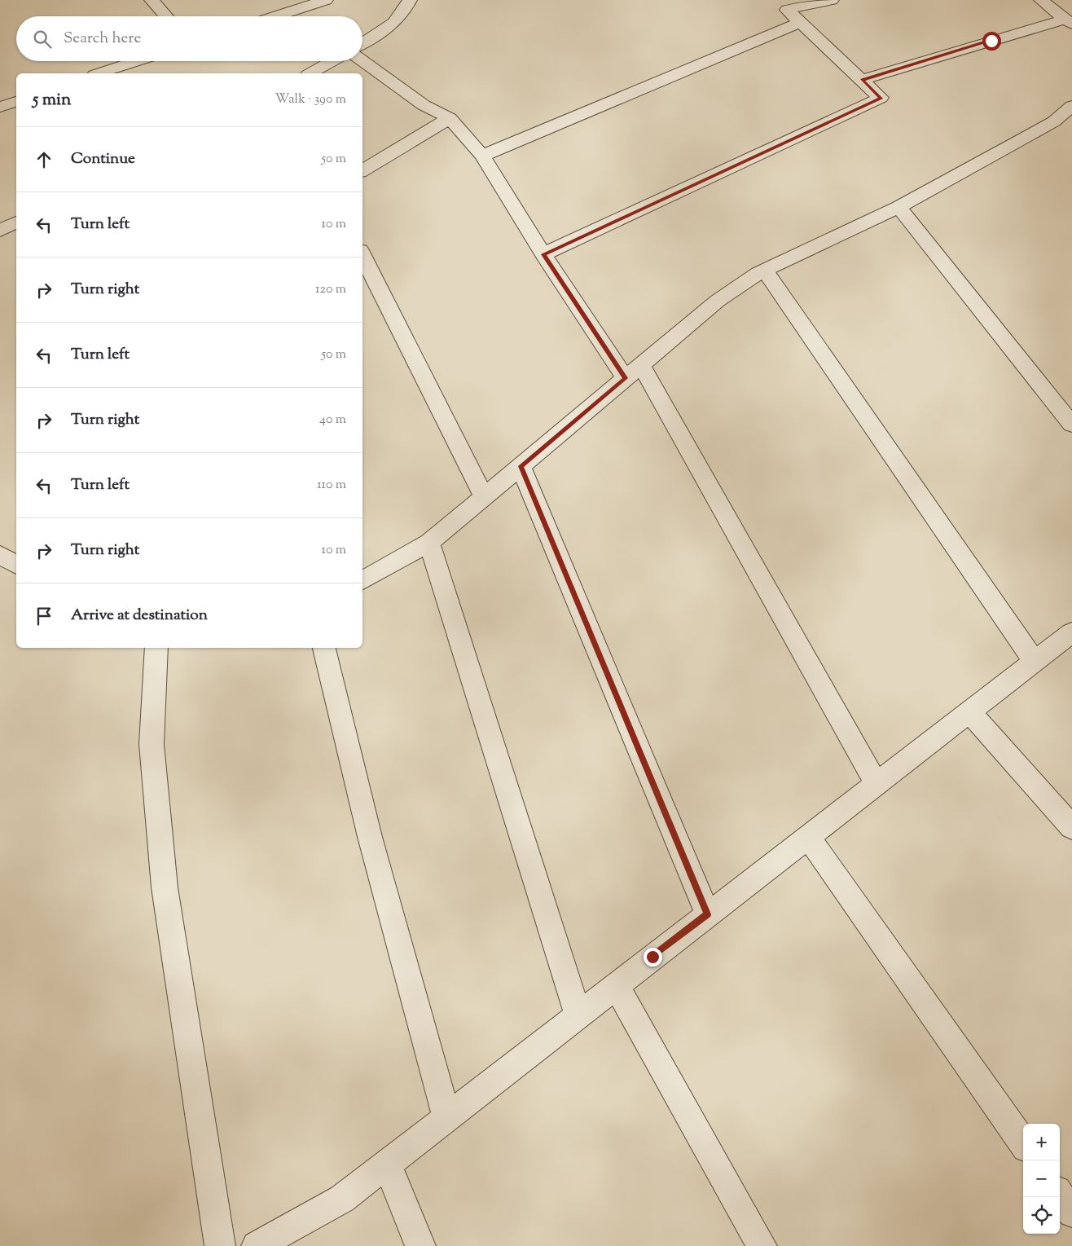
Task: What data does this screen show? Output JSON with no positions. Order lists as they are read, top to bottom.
{
  "page": {
    "search": "Search here",
    "heading": ["5 min", "Walk · 390 m"],
    "list": [
      ["Continue", "50 m"],
      ["Turn left", "10 m"],
      ["Turn right", "120 m"],
      ["Turn left", "50 m"],
      ["Turn right", "40 m"],
      ["Turn left", "110 m"],
      ["Turn right", "10 m"],
      "Arrive at destination"
    ],
    "map_buttons": ["+", "−"]
  }
}
